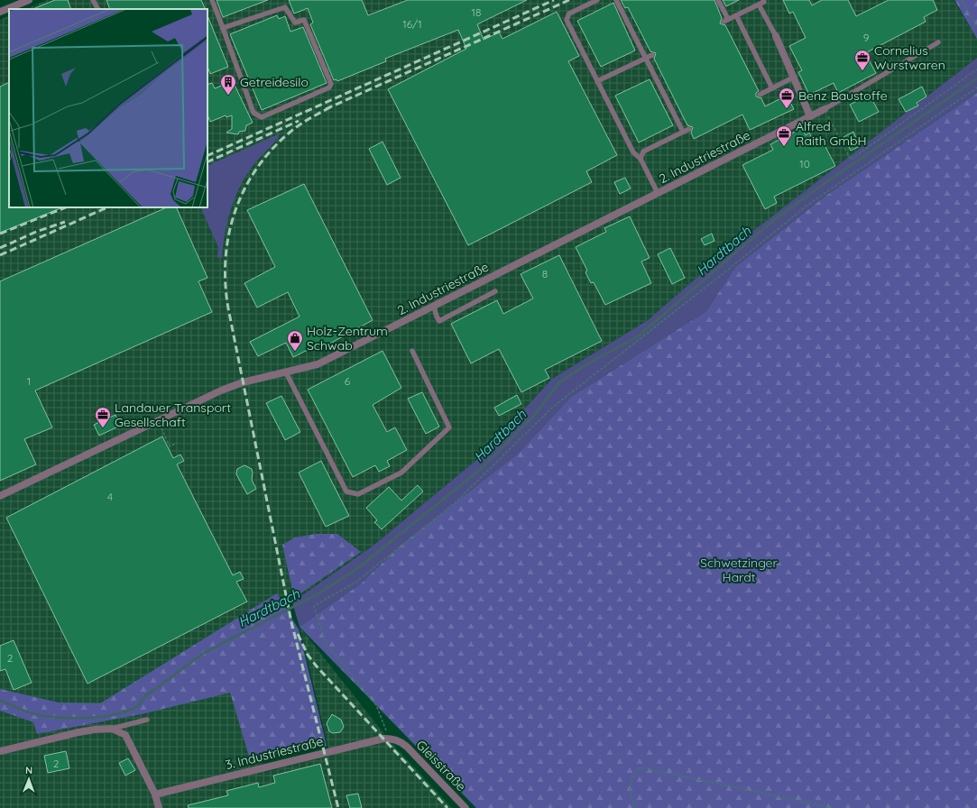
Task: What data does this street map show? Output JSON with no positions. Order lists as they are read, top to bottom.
{
  "streets": {
    "street": ["2. Industriestraße", "3. Industriestraße", "Gleisstraße"]
  },
  "crossings": [
    ["3. Industriestraße", "Gleisstraße"]
  ],
  "water": ["Hardtbach"],
  "parks": ["Schwetzinger Hardt"],
  "places": {
    "office": [
      "Cornelius Wurstwaren",
      "Benz Baustoffe",
      "Alfred Raith GmbH",
      "Landauer Transport Gesellschaft"
    ],
    "building": ["Getreidesilo"],
    "shop": ["Holz-Zentrum Schwab"]
  },
  "house_numbers": [
    "18",
    "16/1",
    "9",
    "10",
    "8",
    "1",
    "6",
    "4",
    "2",
    "2"
  ],
  "north": "top"
}
